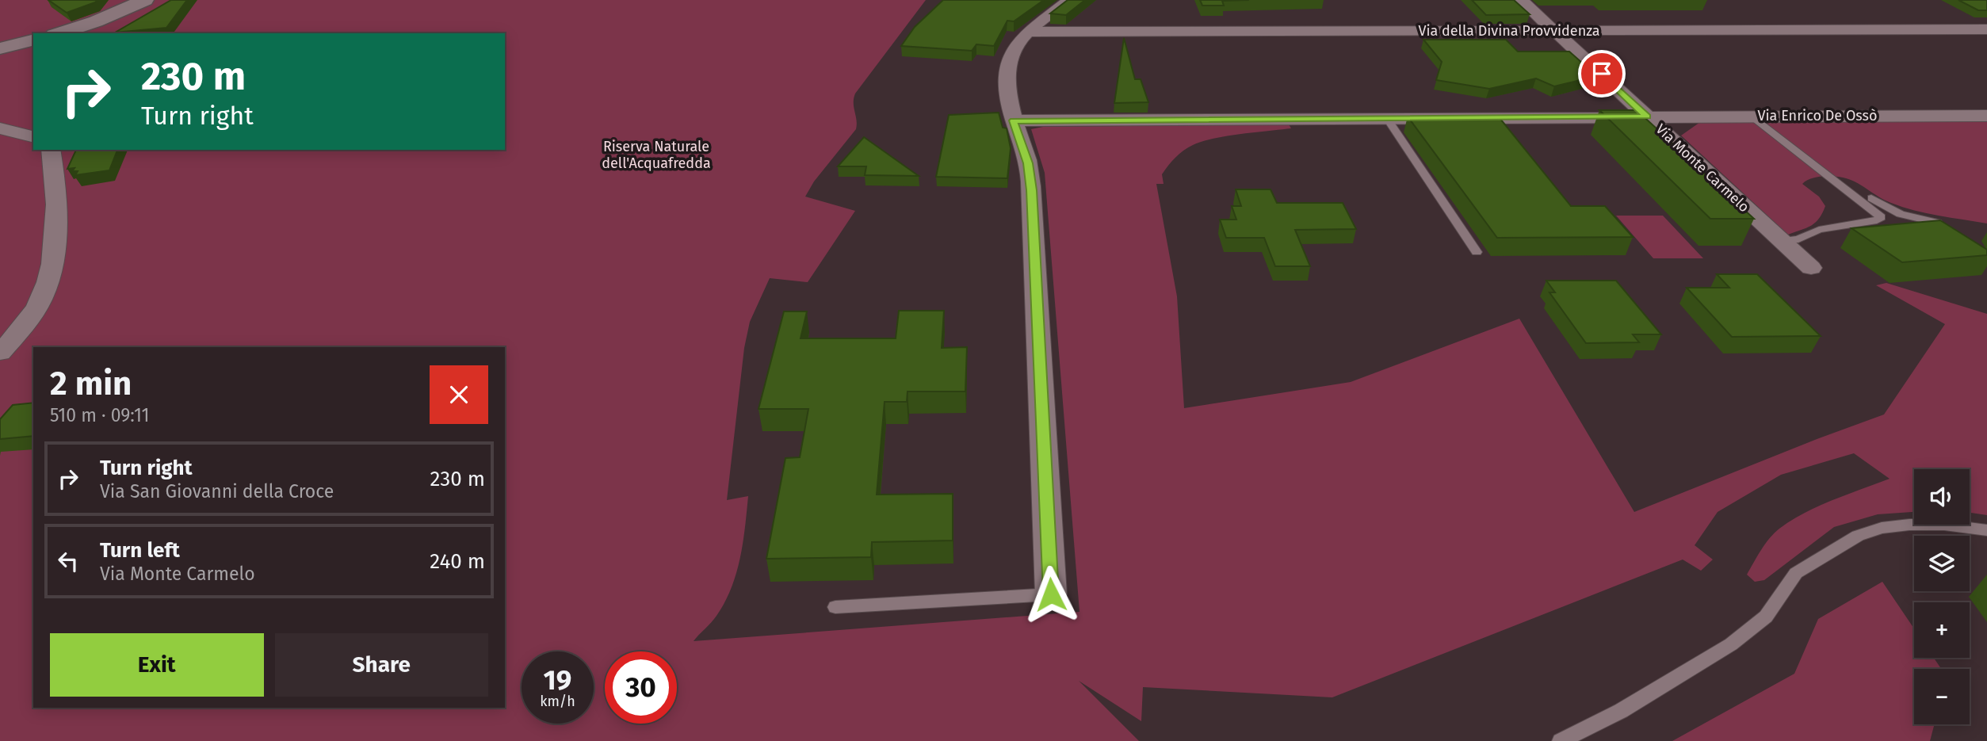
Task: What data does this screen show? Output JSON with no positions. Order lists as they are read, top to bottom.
{
  "streets": {
    "street": ["Via della Divina Provvidenza", "Via Enrico De Ossò", "Via Monte Carmelo"]
  },
  "crossings": [
    ["Via della Divina Provvidenza", "Via Monte Carmelo"],
    ["Via Enrico De Ossò", "Via Monte Carmelo"]
  ],
  "parks": ["Riserva Naturale dell'Acquafredda"],
  "page": {
    "turn": ["230 m", "Turn right"],
    "heading": ["2 min", "510 m · 09:11"],
    "list": [
      {
        "name": "Turn right",
        "note": "Via San Giovanni della Croce",
        "value": "230 m"
      },
      {
        "name": "Turn left",
        "note": "Via Monte Carmelo",
        "value": "240 m"
      }
    ],
    "map_buttons": ["+", "−"],
    "buttons": ["Exit", "Share"],
    "speed": "19 km/h",
    "limit": "30"
  }
}
